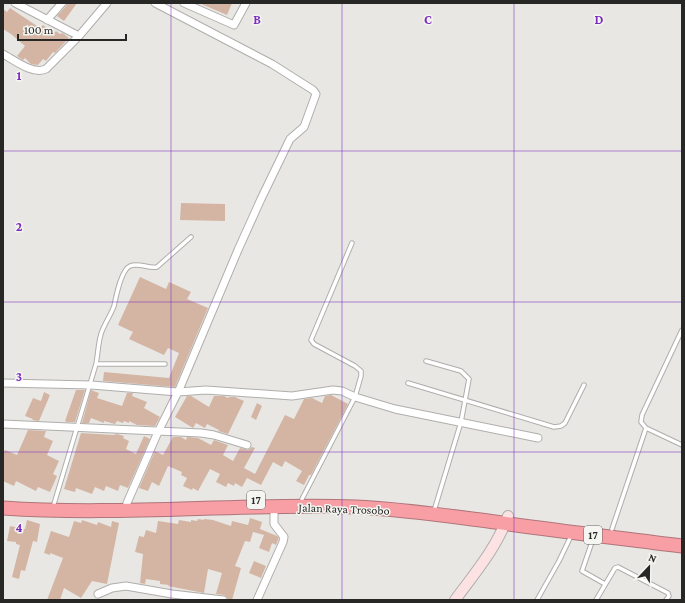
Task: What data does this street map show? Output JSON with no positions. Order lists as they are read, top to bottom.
{
  "streets": {
    "highway": ["17", "Jalan Raya Trosobo"]
  },
  "scale_bar": "100 m",
  "north": "top",
  "grid": {
    "columns": ["B", "C", "D"],
    "rows": [
      "1",
      "2",
      "3",
      "4"
    ]
  }
}
